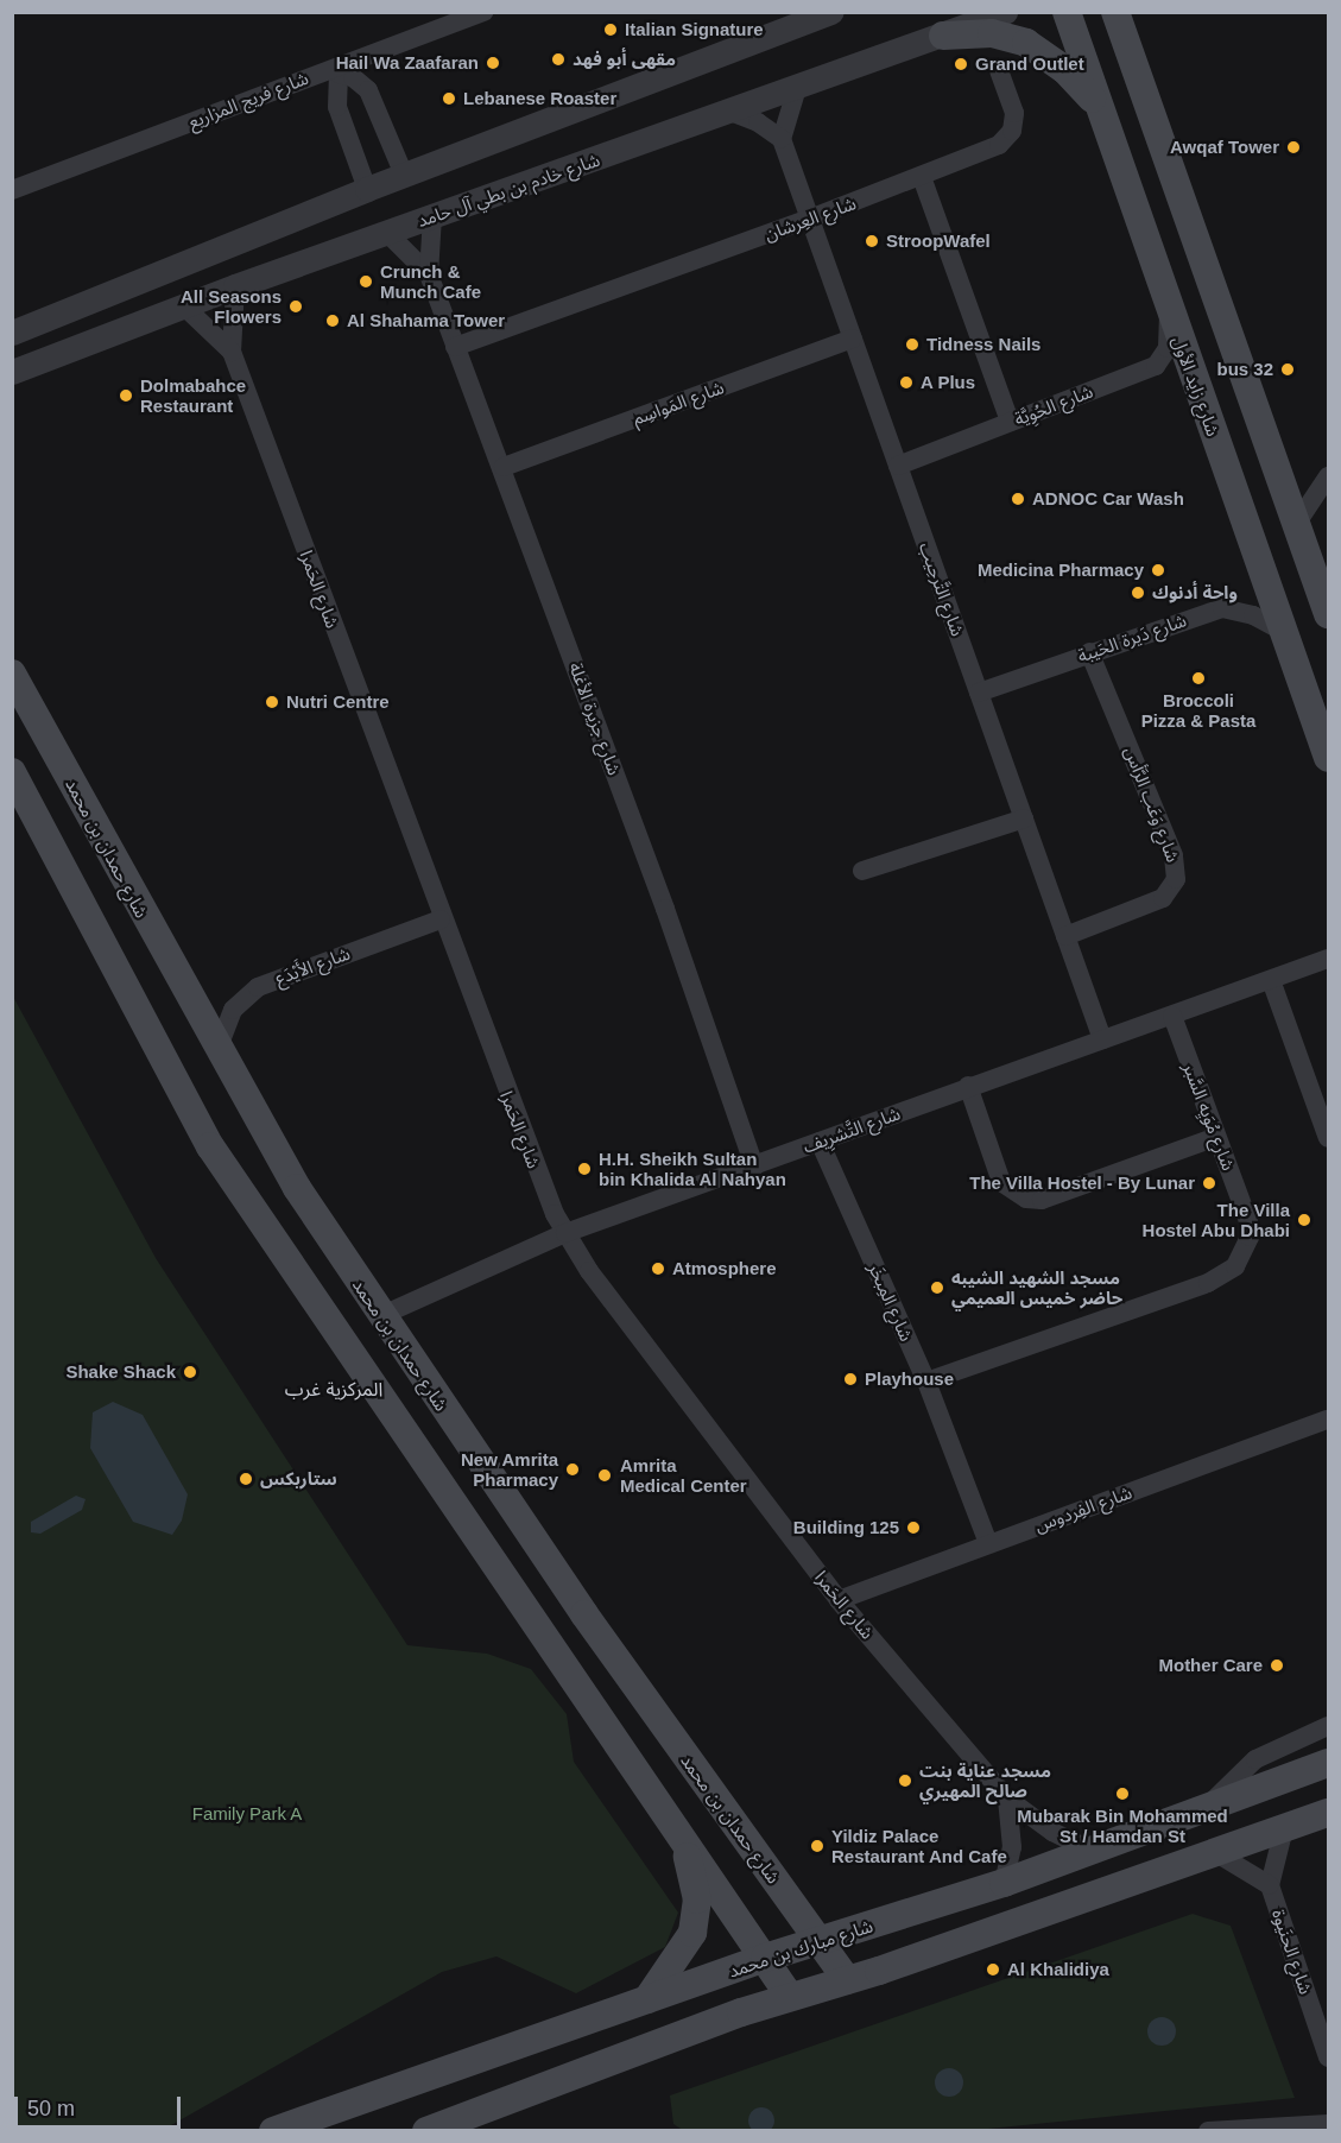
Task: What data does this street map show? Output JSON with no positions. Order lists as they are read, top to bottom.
{
  "streets": {
    "main road": ["شارع زايد الأول", "شارع حمدان بن محمد", "شارع مبارك بن محمد"],
    "street": [
      "شارع فريج المزاريع",
      "شارع خادم بن بطي آل حامد",
      "شارع العِرشان",
      "شارع المَواسِم",
      "شارع الحُوِيَّة",
      "شارع الحَمرا",
      "شارع التَّرحِيب",
      "شارع دَيرة الحَيبة",
      "شارع جزيرة الأغلة",
      "شارع وَعَب الرَّأس",
      "شارع الأَيْدَع",
      "شارع مُوَيِه السَّبر",
      "شارع التَّشرِيف",
      "شارع المِبخَر",
      "شارع الفِردوس",
      "شارع الحنَيوة"
    ]
  },
  "crossings": [
    ["شارع خادم بن بطي آل حامد", "شارع الحَمرا"],
    ["شارع خادم بن بطي آل حامد", "شارع جزيرة الأغلة"],
    ["شارع العِرشان", "شارع التَّرحِيب"],
    ["شارع العِرشان", "شارع جزيرة الأغلة"],
    ["شارع زايد الأول", "شارع الحُوِيَّة"],
    ["شارع زايد الأول", "شارع دَيرة الحَيبة"],
    ["شارع المَواسِم", "شارع التَّرحِيب"],
    ["شارع المَواسِم", "شارع جزيرة الأغلة"],
    ["شارع الحُوِيَّة", "شارع التَّرحِيب"],
    ["شارع الحَمرا", "شارع الأَيْدَع"],
    ["شارع الحَمرا", "شارع التَّشرِيف"],
    ["شارع الحَمرا", "شارع الفِردوس"],
    ["شارع الحَمرا", "شارع مبارك بن محمد"],
    ["شارع التَّرحِيب", "شارع دَيرة الحَيبة"],
    ["شارع التَّرحِيب", "شارع وَعَب الرَّأس"],
    ["شارع التَّرحِيب", "شارع التَّشرِيف"],
    ["شارع دَيرة الحَيبة", "شارع وَعَب الرَّأس"],
    ["شارع جزيرة الأغلة", "شارع التَّشرِيف"],
    ["شارع حمدان بن محمد", "شارع الأَيْدَع"],
    ["شارع حمدان بن محمد", "شارع التَّشرِيف"],
    ["شارع حمدان بن محمد", "شارع مبارك بن محمد"],
    ["شارع مُوَيِه السَّبر", "شارع التَّشرِيف"],
    ["شارع مُوَيِه السَّبر", "شارع المِبخَر"],
    ["شارع التَّشرِيف", "شارع المِبخَر"],
    ["شارع المِبخَر", "شارع الفِردوس"]
  ],
  "districts": ["المركزية غرب"],
  "parks": ["Family Park A"],
  "places": [
    "Italian Signature",
    "مقهى أبو فهد",
    "Hail Wa Zaafaran",
    "Grand Outlet",
    "Lebanese Roaster",
    "Awqaf Tower",
    "StroopWafel",
    "Crunch & Munch Cafe",
    "All Seasons Flowers",
    "Al Shahama Tower",
    "Tidness Nails",
    "bus 32",
    "A Plus",
    "Dolmabahce Restaurant",
    "ADNOC Car Wash",
    "Medicina Pharmacy",
    "واحة أدنوك",
    "Broccoli Pizza & Pasta",
    "Nutri Centre",
    "H.H. Sheikh Sultan bin Khalida Al Nahyan",
    "The Villa Hostel - By Lunar",
    "The Villa Hostel Abu Dhabi",
    "Atmosphere",
    "مسجد الشهيد الشيبه حاضر خميس العميمي",
    "Shake Shack",
    "Playhouse",
    "New Amrita Pharmacy",
    "Amrita Medical Center",
    "ستاربكس",
    "Building 125",
    "Mother Care",
    "مسجد عناية بنت صالح المهيري",
    "Mubarak Bin Mohammed St / Hamdan St",
    "Yildiz Palace Restaurant And Cafe",
    "Al Khalidiya"
  ],
  "scale_bar": "50 m"
}
